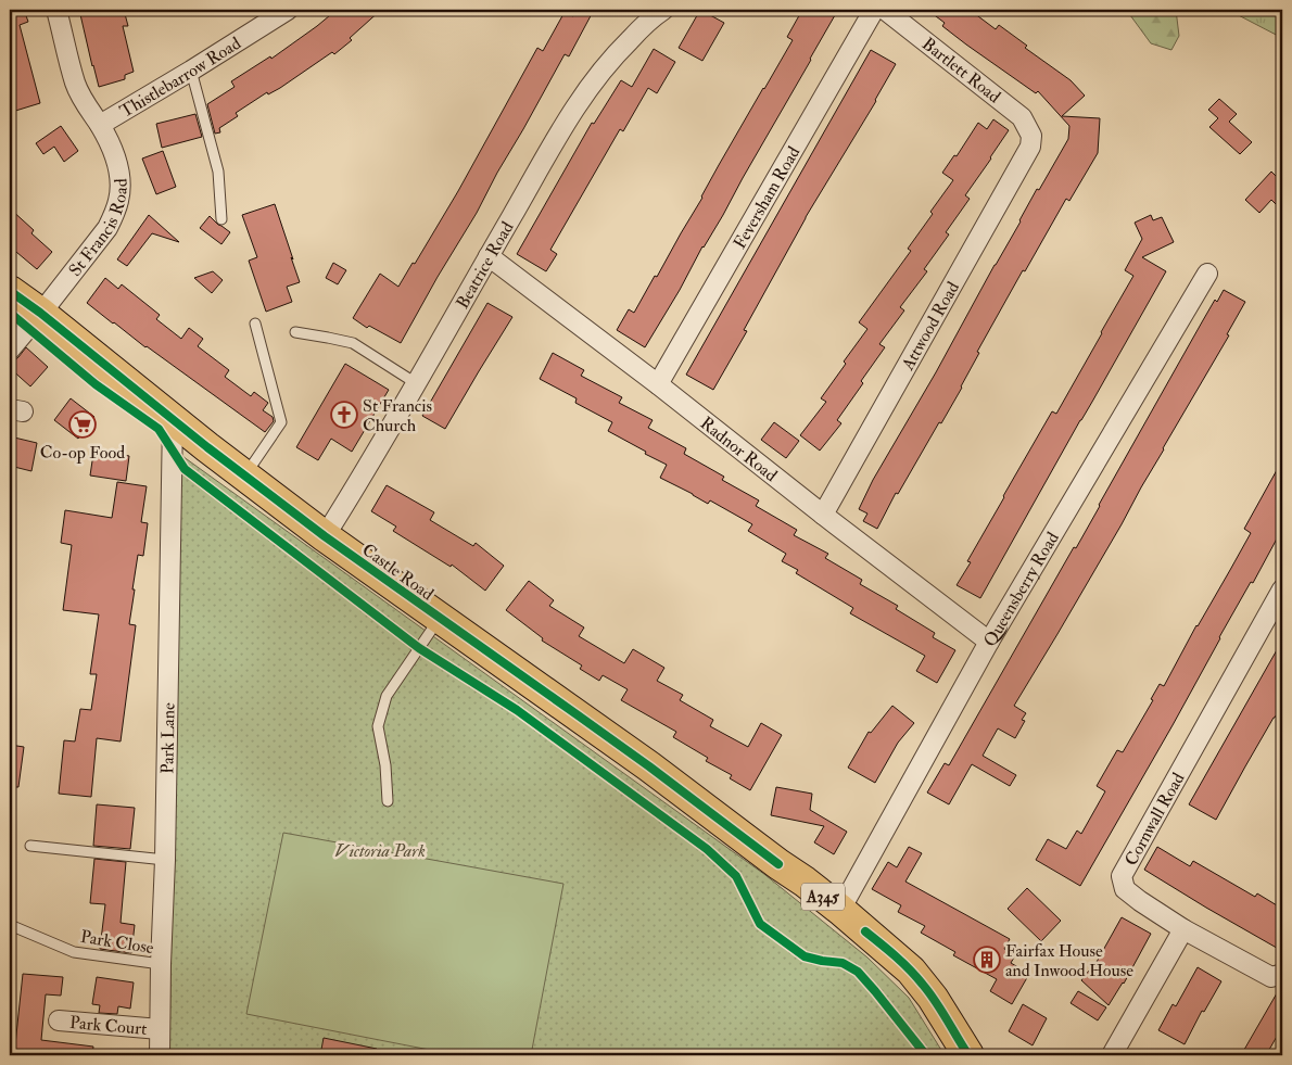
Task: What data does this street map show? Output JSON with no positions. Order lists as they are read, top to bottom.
{
  "streets": {
    "main road": ["Castle Road", "A345"],
    "street": [
      "Bartlett Road",
      "Thistlebarrow Road",
      "Feversham Road",
      "St Francis Road",
      "Beatrice Road",
      "Attwood Road",
      "Radnor Road",
      "Queensberry Road",
      "Park Lane",
      "Cornwall Road",
      "Park Court"
    ],
    "lane": ["Park Close"]
  },
  "crossings": [
    ["Bartlett Road", "Feversham Road"],
    ["Bartlett Road", "Attwood Road"],
    ["Thistlebarrow Road", "St Francis Road"],
    ["Feversham Road", "Radnor Road"],
    ["St Francis Road", "Castle Road"],
    ["Beatrice Road", "Radnor Road"],
    ["Beatrice Road", "Castle Road"],
    ["Attwood Road", "Radnor Road"],
    ["Radnor Road", "Queensberry Road"],
    ["Castle Road", "Queensberry Road"],
    ["Castle Road", "Park Lane"],
    ["Park Lane", "Park Close"],
    ["Park Lane", "Park Court"]
  ],
  "parks": ["Victoria Park"],
  "places": {
    "church": ["St Francis Church"],
    "supermarket": ["Co-op Food"],
    "building": ["Fairfax House and Inwood House"]
  }
}
